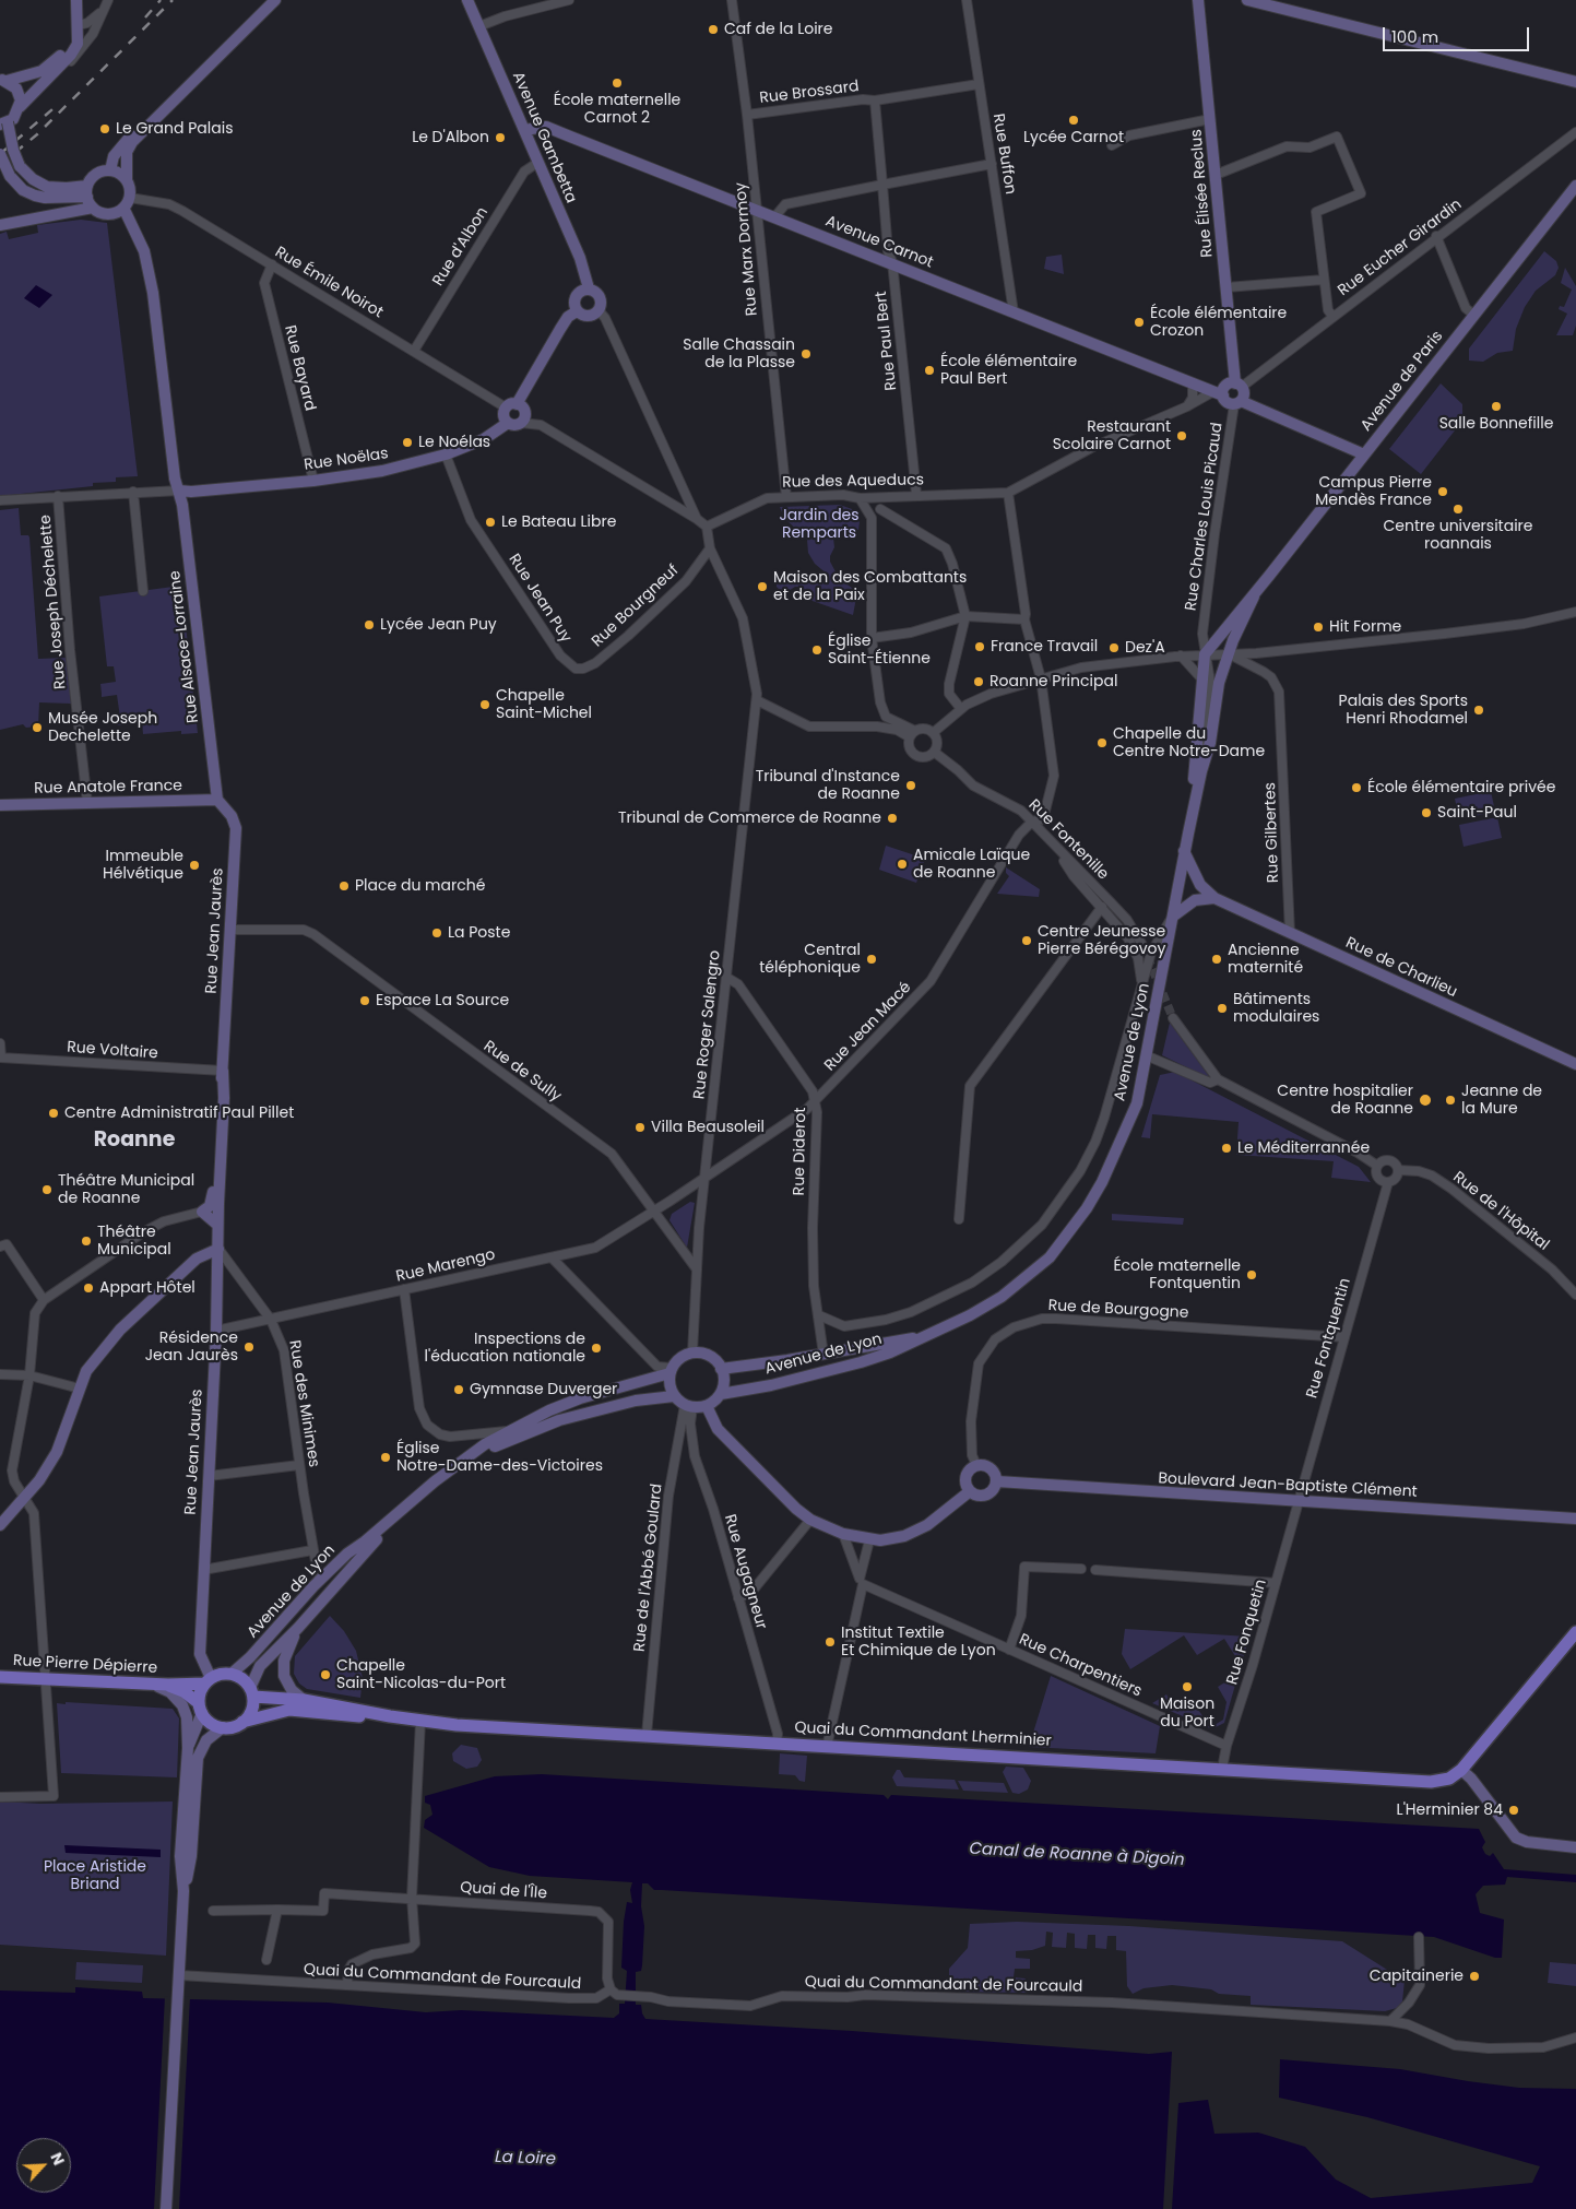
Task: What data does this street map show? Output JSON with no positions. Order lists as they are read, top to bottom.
{
  "streets": {
    "main road": ["Rue Pierre Dépierre", "Quai du Commandant Lherminier"],
    "street": [
      "Rue Brossard",
      "Avenue Gambetta",
      "Rue Buffon",
      "Rue Élisée Reclus",
      "Avenue Carnot",
      "Rue d'Albon",
      "Rue Eucher Girardin",
      "Rue Marx Dormoy",
      "Rue Émile Noirot",
      "Rue Paul Bert",
      "Rue Bayard",
      "Avenue de Paris",
      "Rue Noëlas",
      "Rue des Aqueducs",
      "Rue Charles Louis Picaud",
      "Rue Jean Puy",
      "Rue Joseph Déchelette",
      "Rue Bourgneuf",
      "Rue Alsace-Lorraine",
      "Rue Anatole France",
      "Rue Gilbertes",
      "Rue Fontenille",
      "Rue Jean Jaurès",
      "Rue de Charlieu",
      "Rue Roger Salengro",
      "Rue Jean Macé",
      "Avenue de Lyon",
      "Rue Voltaire",
      "Rue de Sully",
      "Rue Diderot",
      "Rue de l'Hôpital",
      "Rue Marengo",
      "Rue de Bourgogne",
      "Rue Fontquentin",
      "Rue des Minimes",
      "Boulevard Jean-Baptiste Clément",
      "Rue de l'Abbé Goulard",
      "Rue Augagneur",
      "Rue Fonquetin",
      "Rue Charpentiers",
      "Quai de l'Île",
      "Quai du Commandant de Fourcauld"
    ]
  },
  "crossings": [
    ["Rue Brossard", "Rue Buffon"],
    ["Rue Brossard", "Rue Marx Dormoy"],
    ["Rue Brossard", "Rue Paul Bert"],
    ["Avenue Gambetta", "Avenue Carnot"],
    ["Avenue Gambetta", "Rue d'Albon"],
    ["Rue Buffon", "Avenue Carnot"],
    ["Rue Élisée Reclus", "Avenue Carnot"],
    ["Rue Élisée Reclus", "Rue Eucher Girardin"],
    ["Rue Élisée Reclus", "Rue Charles Louis Picaud"],
    ["Avenue Carnot", "Rue Eucher Girardin"],
    ["Avenue Carnot", "Rue Marx Dormoy"],
    ["Avenue Carnot", "Rue Paul Bert"],
    ["Avenue Carnot", "Rue Charles Louis Picaud"],
    ["Rue d'Albon", "Rue Émile Noirot"],
    ["Rue Eucher Girardin", "Rue Charles Louis Picaud"],
    ["Rue Marx Dormoy", "Rue des Aqueducs"],
    ["Rue Émile Noirot", "Rue Bayard"],
    ["Rue Émile Noirot", "Rue Noëlas"],
    ["Rue Émile Noirot", "Rue Alsace-Lorraine"],
    ["Rue Paul Bert", "Rue des Aqueducs"],
    ["Rue Bayard", "Rue Noëlas"],
    ["Avenue de Paris", "Avenue de Lyon"],
    ["Rue Noëlas", "Rue Jean Puy"],
    ["Rue Noëlas", "Rue Alsace-Lorraine"],
    ["Rue des Aqueducs", "Rue Roger Salengro"],
    ["Rue Charles Louis Picaud", "Avenue de Lyon"],
    ["Rue Jean Puy", "Rue Bourgneuf"],
    ["Rue Joseph Déchelette", "Rue Anatole France"],
    ["Rue Bourgneuf", "Rue Roger Salengro"],
    ["Rue Alsace-Lorraine", "Rue Anatole France"],
    ["Rue Alsace-Lorraine", "Rue Jean Jaurès"],
    ["Rue Anatole France", "Rue Jean Jaurès"],
    ["Rue Gilbertes", "Rue de Charlieu"],
    ["Rue Gilbertes", "Avenue de Lyon"],
    ["Rue Fontenille", "Rue Jean Macé"],
    ["Rue Jean Jaurès", "Avenue de Lyon"],
    ["Rue Jean Jaurès", "Rue Voltaire"],
    ["Rue Jean Jaurès", "Rue de Sully"],
    ["Rue Jean Jaurès", "Rue Marengo"],
    ["Rue Jean Jaurès", "Rue des Minimes"],
    ["Rue Jean Jaurès", "Rue Pierre Dépierre"],
    ["Rue Jean Jaurès", "Quai du Commandant Lherminier"],
    ["Rue de Charlieu", "Avenue de Lyon"],
    ["Rue Roger Salengro", "Rue Jean Macé"],
    ["Rue Roger Salengro", "Avenue de Lyon"],
    ["Rue Roger Salengro", "Rue de Sully"],
    ["Rue Roger Salengro", "Rue Diderot"],
    ["Rue Roger Salengro", "Rue de l'Abbé Goulard"],
    ["Rue Roger Salengro", "Rue Augagneur"],
    ["Rue Jean Macé", "Rue Diderot"],
    ["Rue Jean Macé", "Rue Marengo"],
    ["Avenue de Lyon", "Rue Diderot"],
    ["Avenue de Lyon", "Rue des Minimes"],
    ["Avenue de Lyon", "Rue de l'Abbé Goulard"],
    ["Avenue de Lyon", "Rue Augagneur"],
    ["Avenue de Lyon", "Rue Pierre Dépierre"],
    ["Avenue de Lyon", "Quai du Commandant Lherminier"],
    ["Rue de Sully", "Rue Marengo"],
    ["Rue de l'Hôpital", "Rue Fontquentin"],
    ["Rue Marengo", "Rue des Minimes"],
    ["Rue de Bourgogne", "Rue Fontquentin"],
    ["Rue de Bourgogne", "Boulevard Jean-Baptiste Clément"],
    ["Rue Fontquentin", "Boulevard Jean-Baptiste Clément"],
    ["Rue Fontquentin", "Rue Fonquetin"],
    ["Boulevard Jean-Baptiste Clément", "Rue Fonquetin"],
    ["Rue de l'Abbé Goulard", "Rue Augagneur"],
    ["Rue de l'Abbé Goulard", "Quai du Commandant Lherminier"],
    ["Rue Augagneur", "Quai du Commandant Lherminier"],
    ["Rue Fonquetin", "Rue Charpentiers"],
    ["Rue Fonquetin", "Quai du Commandant Lherminier"],
    ["Rue Pierre Dépierre", "Quai du Commandant Lherminier"],
    ["Quai de l'Île", "Quai du Commandant de Fourcauld"]
  ],
  "districts": ["Roanne"],
  "water": ["Canal de Roanne à Digoin", "La Loire"],
  "parks": ["Jardin des Remparts", "Place Aristide Briand"],
  "places": [
    "Caf de la Loire",
    "École maternelle Carnot 2",
    "Lycée Carnot",
    "Le Grand Palais",
    "Le D'Albon",
    "École élémentaire Crozon",
    "Salle Chassain de la Plasse",
    "École élémentaire Paul Bert",
    "Salle Bonnefille",
    "Restaurant Scolaire Carnot",
    "Le Noélas",
    "Campus Pierre Mendès France",
    "Centre universitaire roannais",
    "Le Bateau Libre",
    "Maison des Combattants et de la Paix",
    "Lycée Jean Puy",
    "Hit Forme",
    "France Travail",
    "Dez'A",
    "Église Saint-Étienne",
    "Roanne Principal",
    "Chapelle Saint-Michel",
    "Palais des Sports Henri Rhodamel",
    "Musée Joseph Dechelette",
    "Chapelle du Centre Notre-Dame",
    "Tribunal d'Instance de Roanne",
    "École élémentaire privée",
    "Saint-Paul",
    "Tribunal de Commerce de Roanne",
    "Amicale Laïque de Roanne",
    "Immeuble Hélvétique",
    "Place du marché",
    "La Poste",
    "Centre Jeunesse Pierre Bérégovoy",
    "Central téléphonique",
    "Ancienne maternité",
    "Espace La Source",
    "Bâtiments modulaires",
    "Centre hospitalier de Roanne",
    "Jeanne de la Mure",
    "Centre Administratif Paul Pillet",
    "Villa Beausoleil",
    "Le Méditerrannée",
    "Théâtre Municipal de Roanne",
    "Théâtre Municipal",
    "École maternelle Fontquentin",
    "Appart Hôtel",
    "Résidence Jean Jaurès",
    "Inspections de l'éducation nationale",
    "Gymnase Duverger",
    "Église Notre-Dame-des-Victoires",
    "Institut Textile Et Chimique de Lyon",
    "Chapelle Saint-Nicolas-du-Port",
    "Maison du Port",
    "L'Herminier 84",
    "Capitainerie"
  ],
  "scale_bar": "100 m",
  "north": "top right"
}
